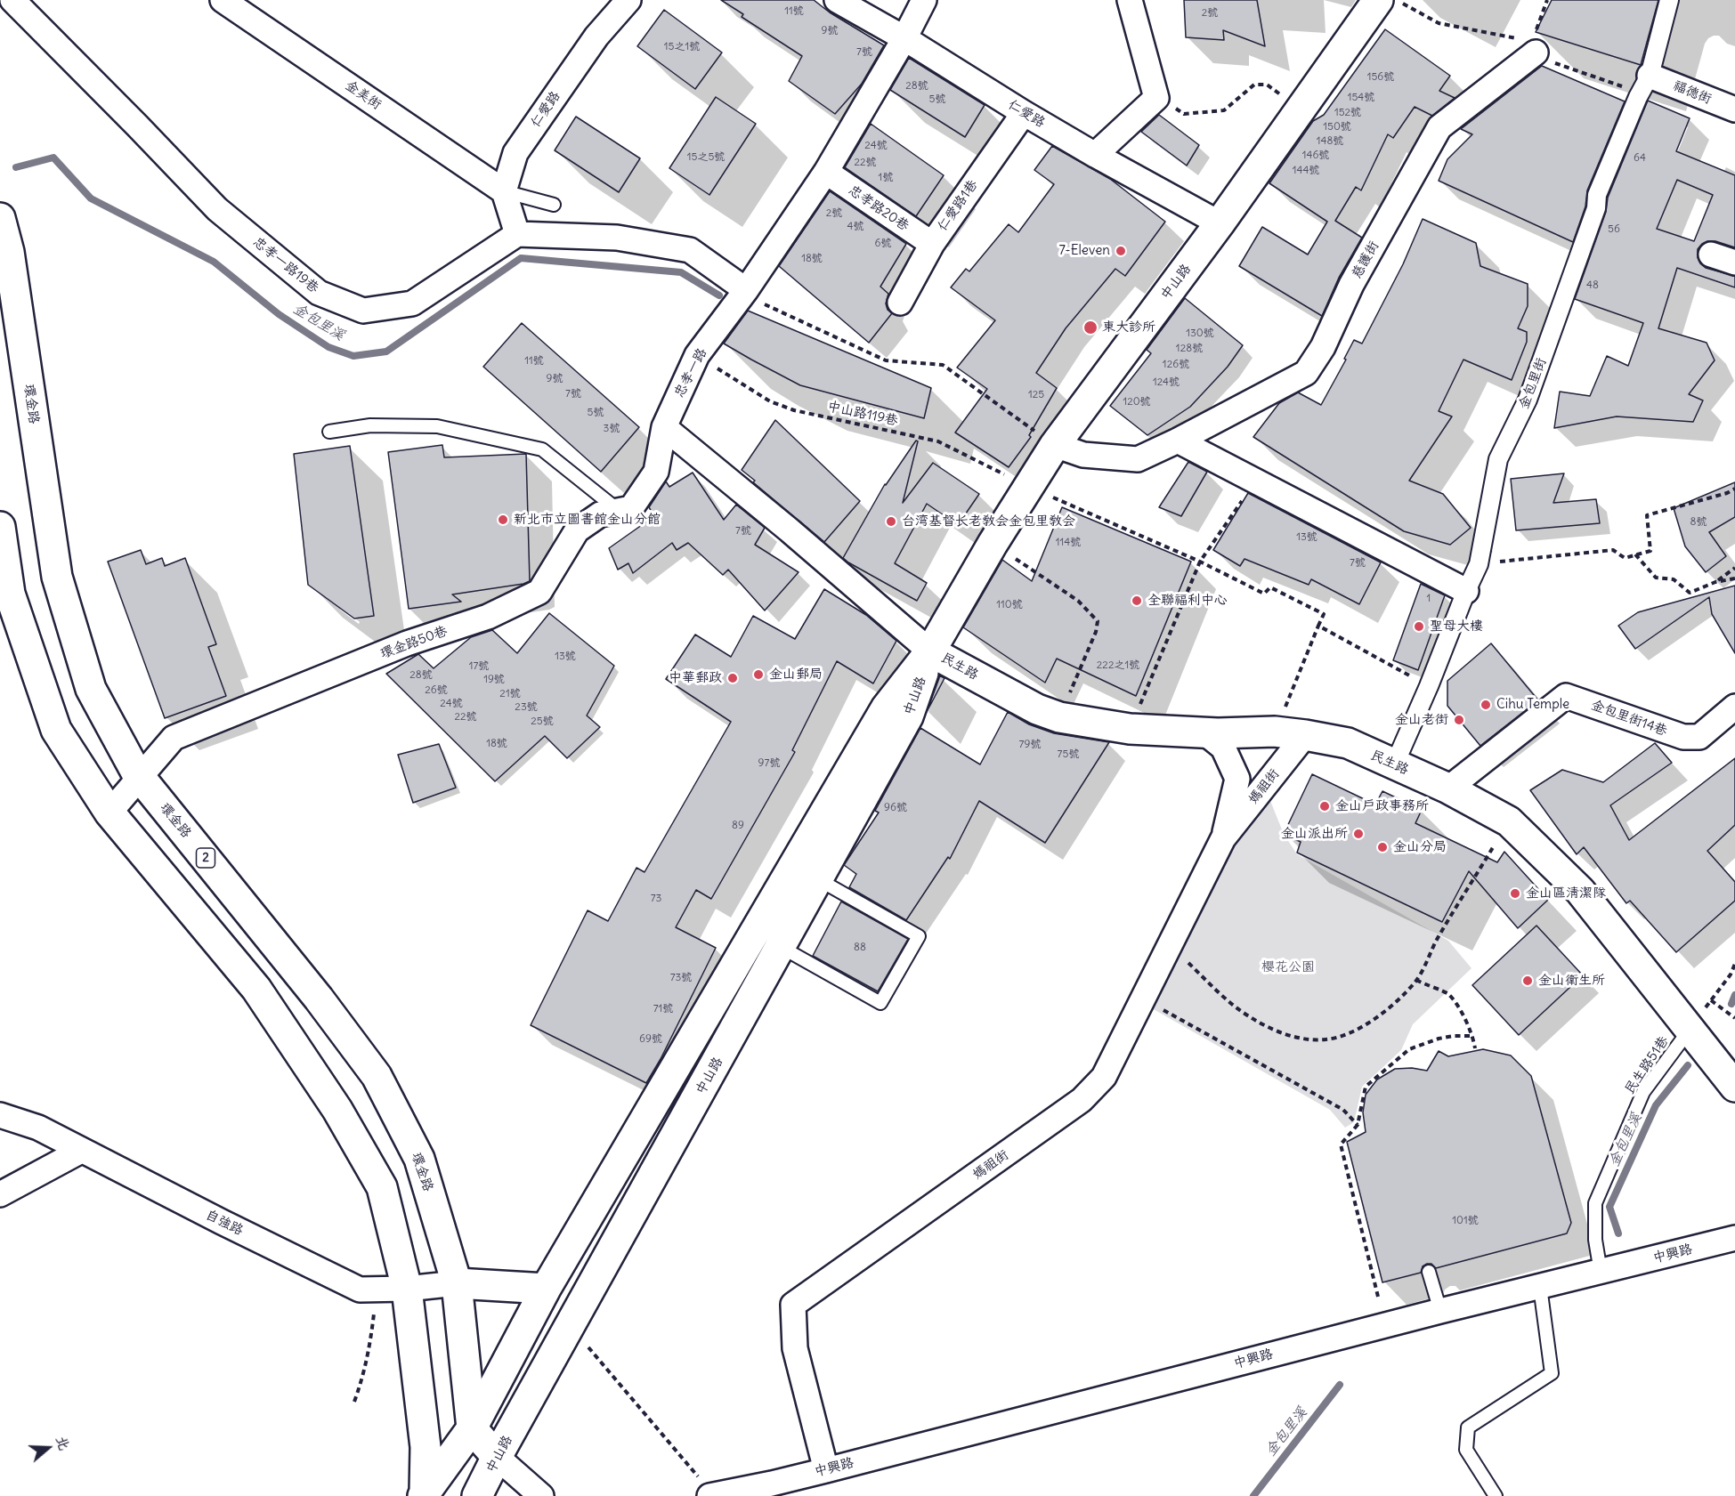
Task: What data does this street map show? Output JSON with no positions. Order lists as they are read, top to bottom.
{
  "streets": {
    "street": [
      "福德街",
      "金美街",
      "仁愛路",
      "仁愛路1巷",
      "忠孝路20巷",
      "慈護街",
      "忠孝一路19巷",
      "中山路",
      "忠孝一路",
      "金包里街",
      "環金路",
      "環金路50巷",
      "民生路",
      "金包里街14巷",
      "媽祖街",
      "2",
      "自強路",
      "中興路"
    ],
    "lane": ["民生路51巷"],
    "path": ["中山路119巷"]
  },
  "crossings": [
    ["福德街", "金包里街"],
    ["金美街", "仁愛路"],
    ["仁愛路", "仁愛路1巷"],
    ["仁愛路", "中山路"],
    ["仁愛路", "忠孝一路"],
    ["仁愛路1巷", "忠孝路20巷"],
    ["忠孝路20巷", "忠孝一路"],
    ["慈護街", "中山路"],
    ["中山路", "環金路"],
    ["中山路", "中山路119巷"],
    ["中山路", "民生路"],
    ["忠孝一路", "中山路119巷"],
    ["忠孝一路", "環金路50巷"],
    ["金包里街", "民生路"],
    ["環金路", "環金路50巷"],
    ["環金路", "自強路"],
    ["民生路", "金包里街14巷"],
    ["民生路", "媽祖街"],
    ["民生路", "民生路51巷"],
    ["媽祖街", "中興路"],
    ["民生路51巷", "中興路"]
  ],
  "water": ["金包里溪"],
  "parks": ["櫻花公園"],
  "places": [
    "7-Eleven",
    "東大診所",
    "新北市立圖書館金山分館",
    "台湾基督长老教会金包里教会",
    "全聯福利中心",
    "聖母大樓",
    "金山郵局",
    "中華郵政",
    "Cihu Temple",
    "金山老街",
    "金山戶政事務所",
    "金山派出所",
    "金山分局",
    "金山區清潔隊",
    "金山衛生所"
  ],
  "house_numbers": [
    "11號",
    "2號",
    "9號",
    "15之1號",
    "7號",
    "156號",
    "28號",
    "154號",
    "5號",
    "152號",
    "150號",
    "148號",
    "24號",
    "146號",
    "15之5號",
    "64",
    "22號",
    "144號",
    "1號",
    "2號",
    "4號",
    "56",
    "6號",
    "18號",
    "48",
    "130號",
    "128號",
    "11號",
    "126號",
    "9號",
    "124號",
    "7號",
    "125",
    "120號",
    "5號",
    "3號",
    "8號",
    "7號",
    "13號",
    "114號",
    "7號",
    "1",
    "110號",
    "13號",
    "222之1號",
    "17號",
    "28號",
    "19號",
    "26號",
    "21號",
    "24號",
    "23號",
    "22號",
    "25號",
    "18號",
    "79號",
    "75號",
    "97號",
    "96號",
    "89",
    "73",
    "88",
    "73號",
    "71號",
    "69號",
    "101號"
  ],
  "north": "right"
}
